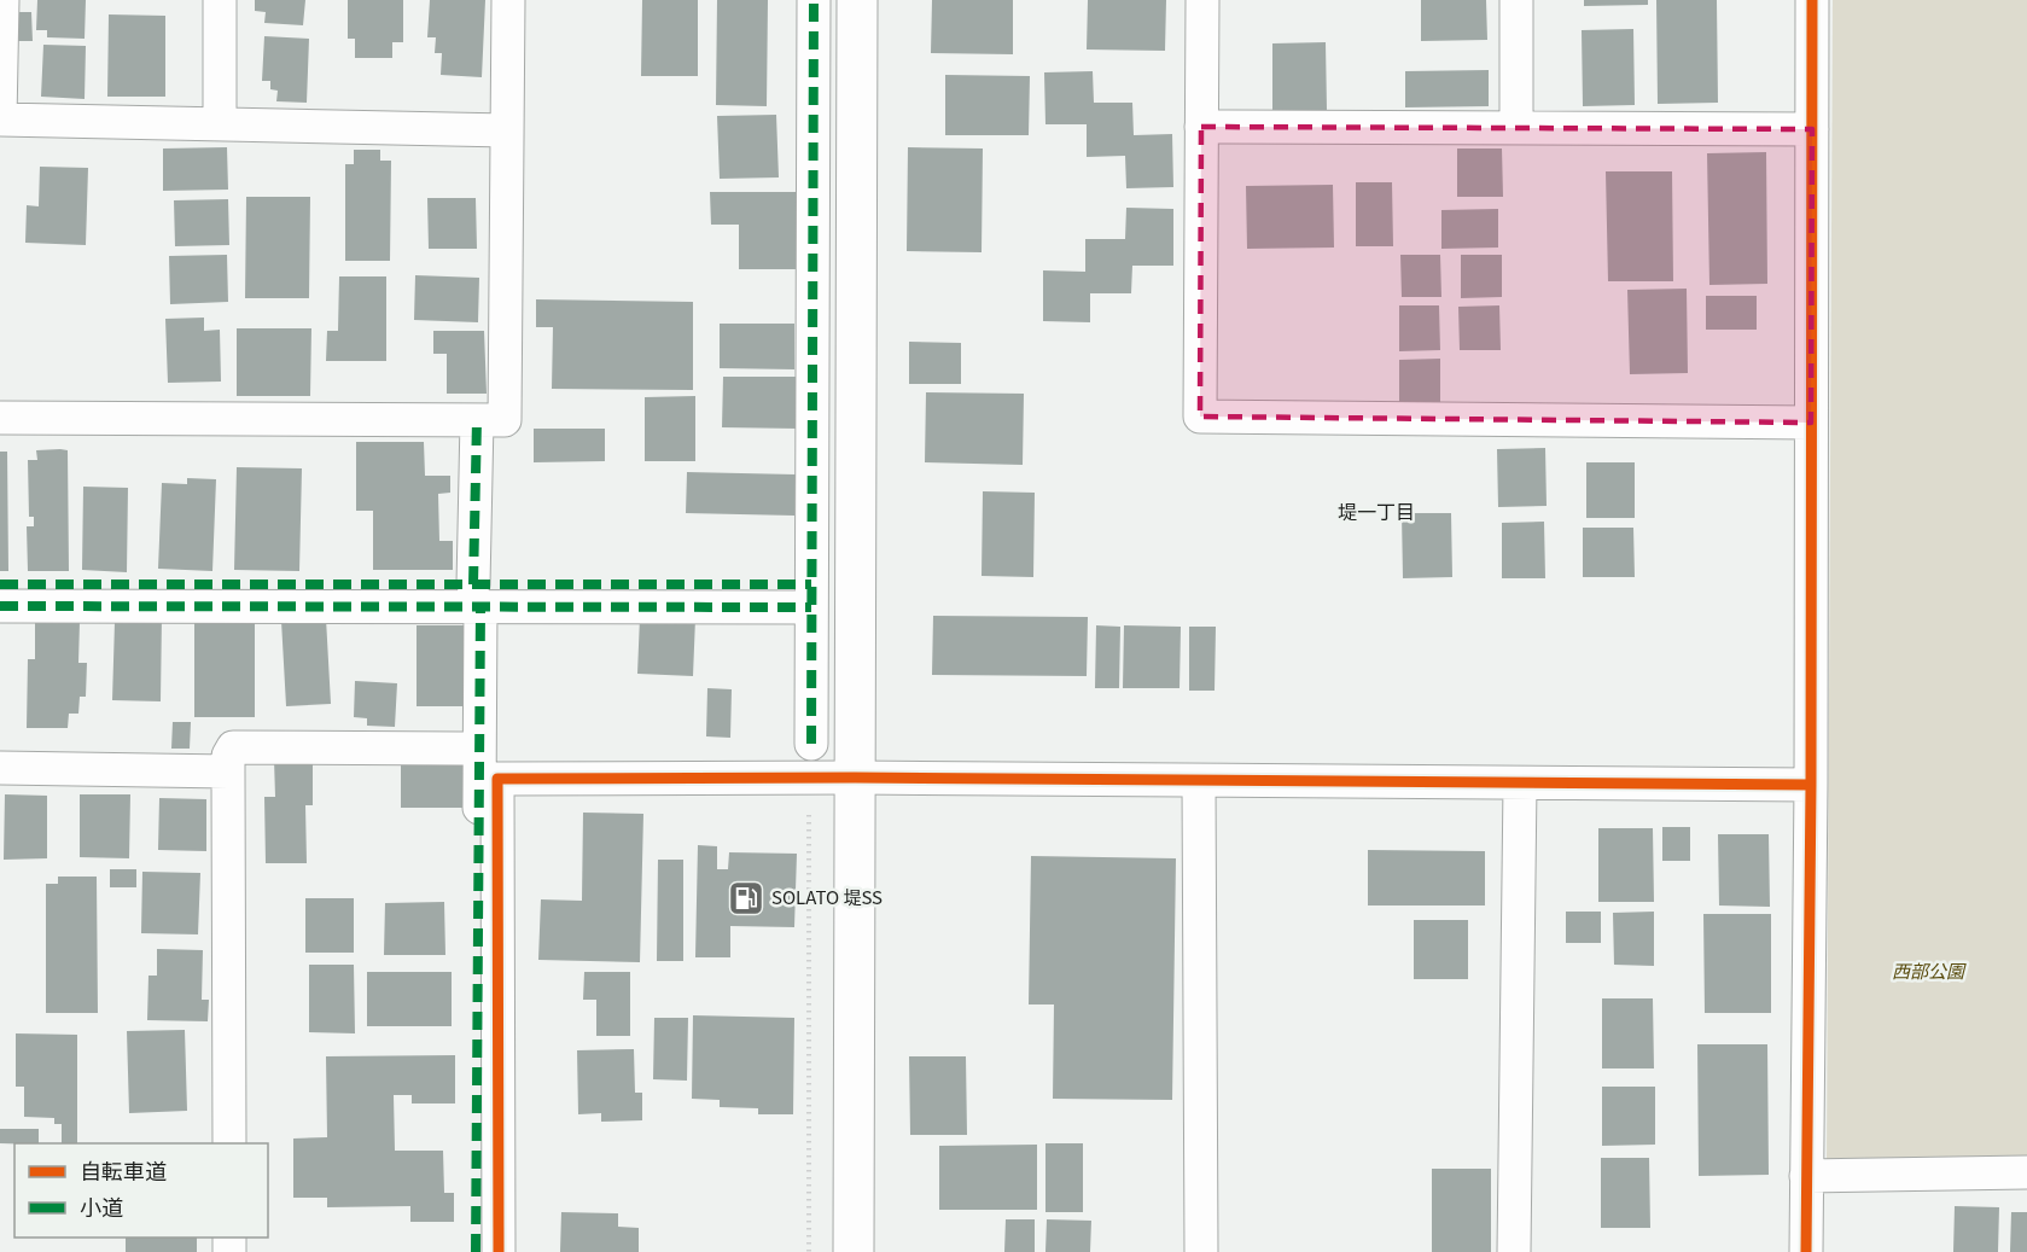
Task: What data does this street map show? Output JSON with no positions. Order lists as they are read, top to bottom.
{
  "districts": ["堤一丁目"],
  "parks": ["西部公園"],
  "places": {
    "fuel station": ["SOLATO 堤SS"]
  },
  "legend": ["自転車道", "小道"]
}
